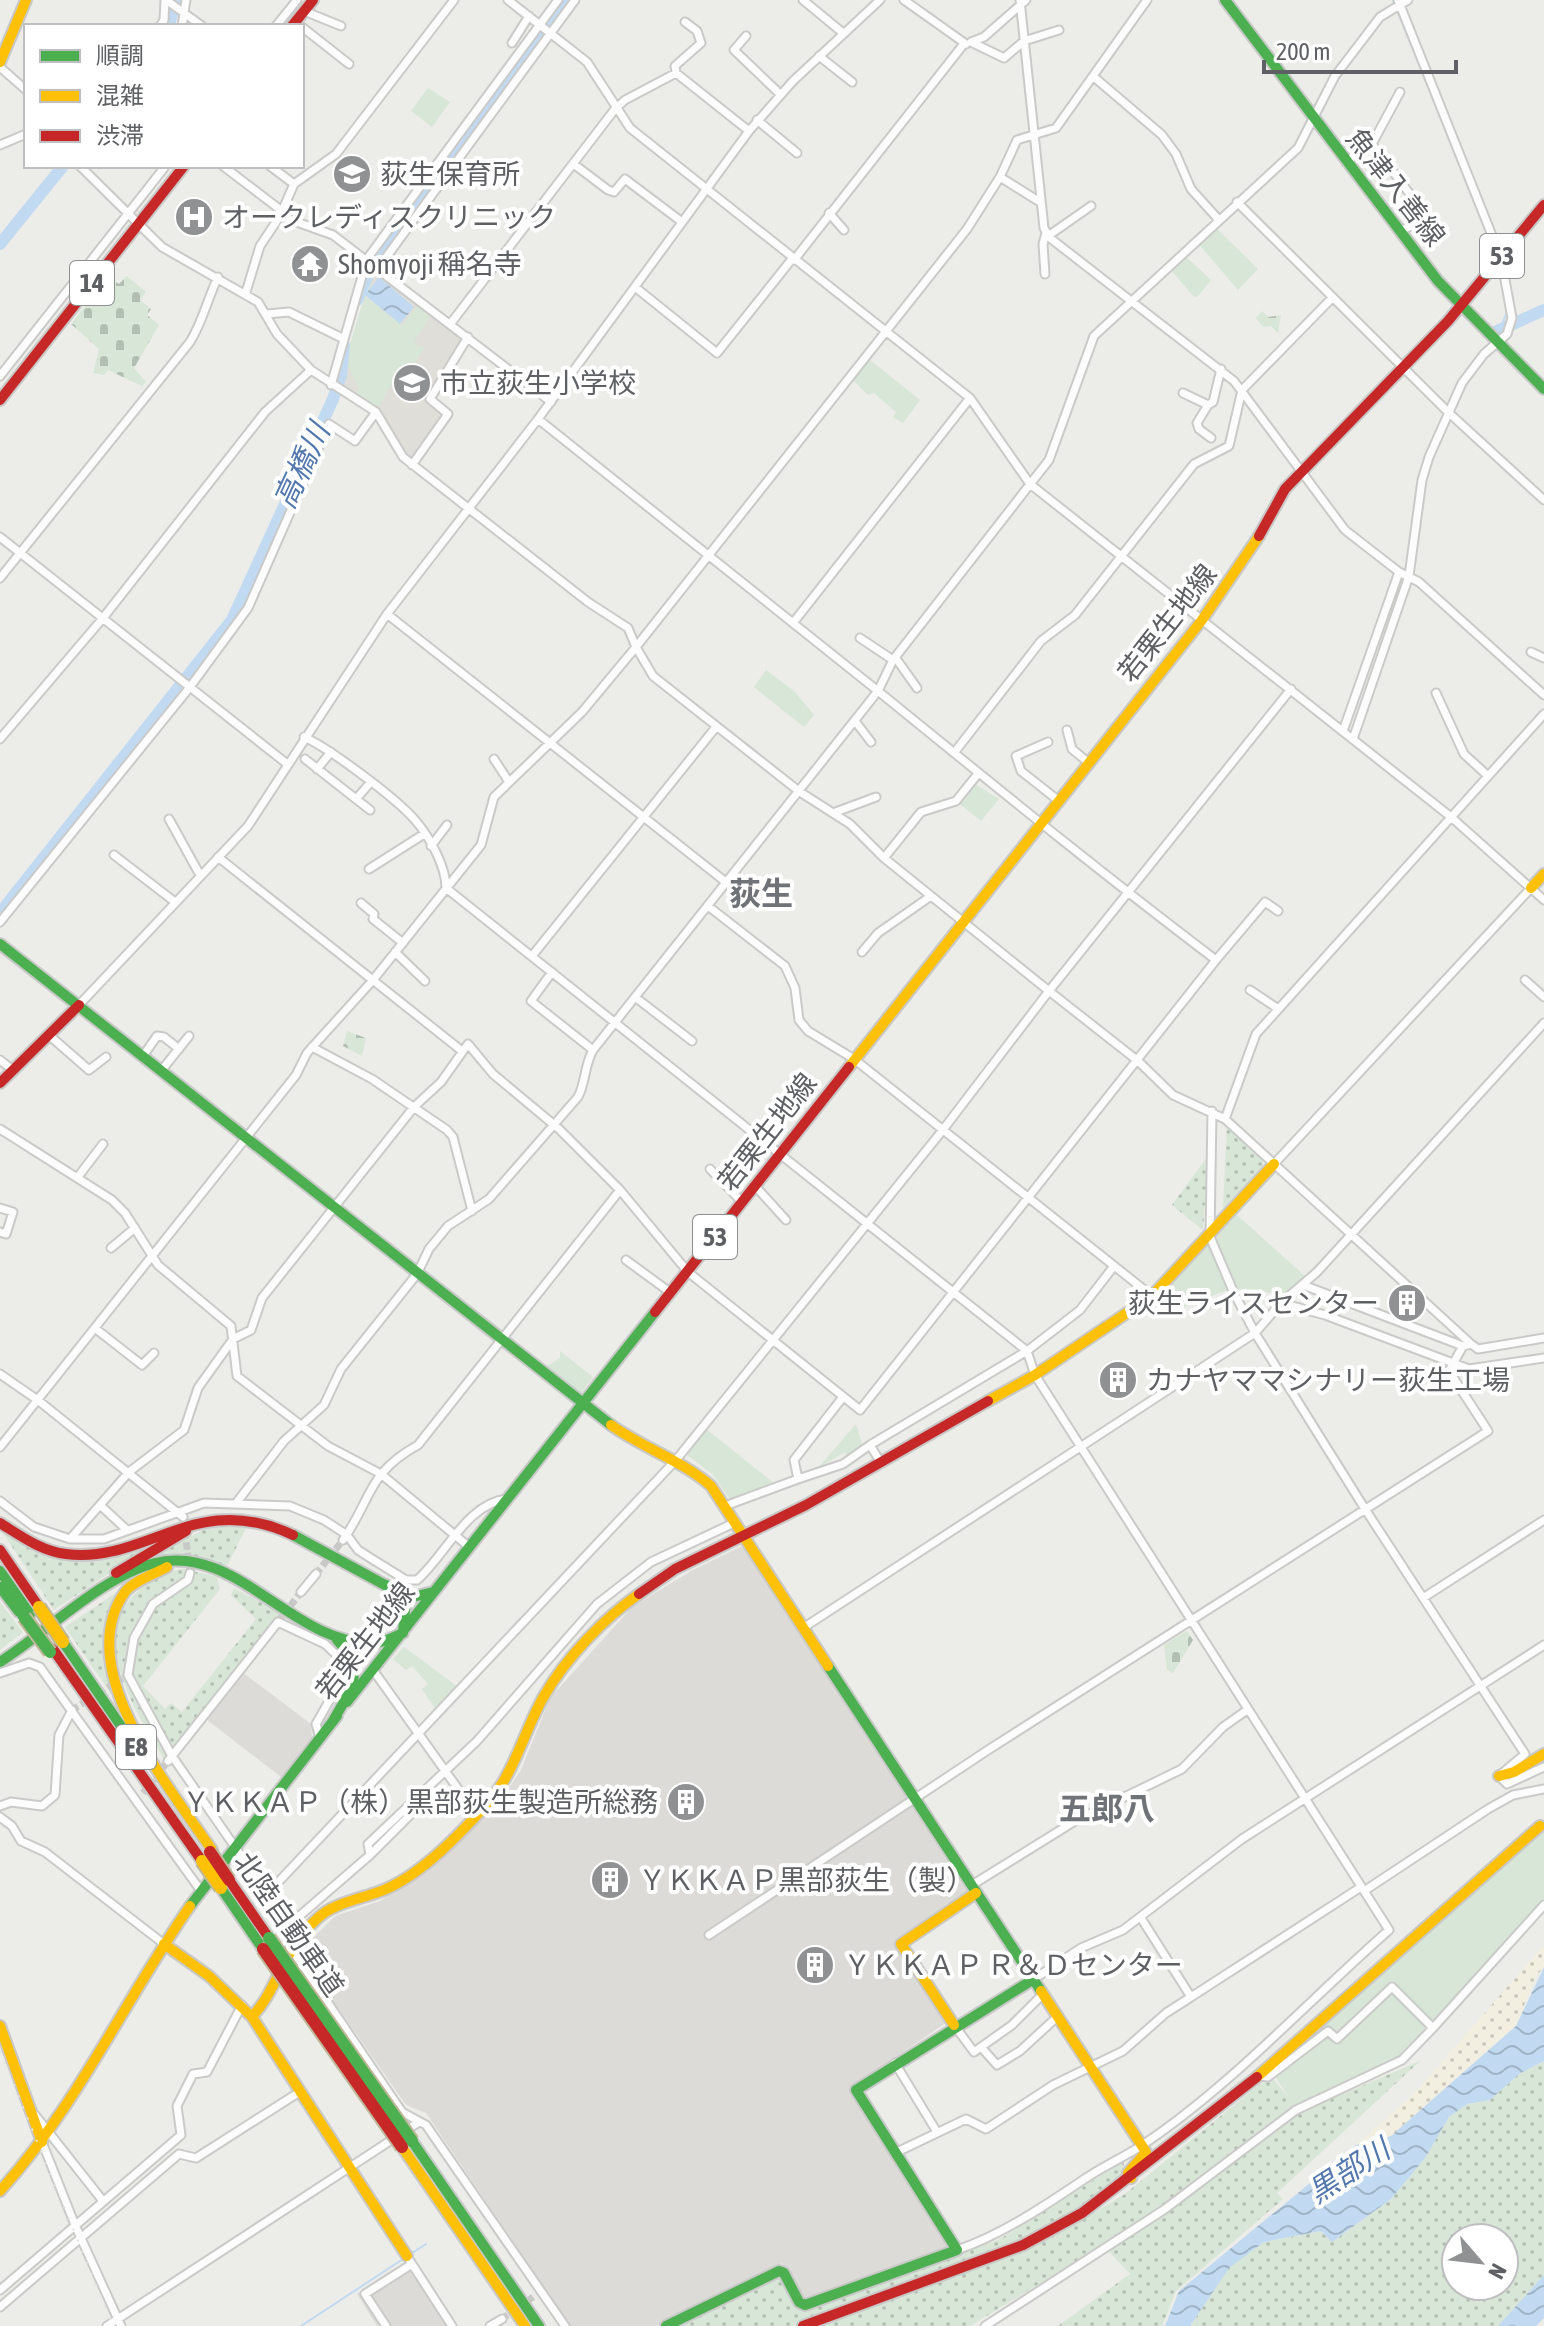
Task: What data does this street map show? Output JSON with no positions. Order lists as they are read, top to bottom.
{
  "streets": {
    "main road": [
      "魚津入善線",
      "53",
      "14",
      "若栗生地線",
      "E8",
      "北陸自動車道"
    ]
  },
  "crossings": [
    ["魚津入善線", "若栗生地線"]
  ],
  "districts": ["荻生", "五郎八"],
  "water": ["高橋川", "黒部川"],
  "places": {
    "school or university": ["荻生保育所", "市立荻生小学校"],
    "hospital": ["オークレディスクリニック"],
    "temple": ["Shomyoji 稱名寺"],
    "building": [
      "荻生ライスセンター",
      "カナヤママシナリー荻生工場",
      "ＹＫＫＡＰ（株）黒部荻生製造所総務",
      "ＹＫＫＡＰ黒部荻生（製）",
      "ＹＫＫＡＰ Ｒ＆Ｄセンター"
    ]
  },
  "legend": ["順調", "混雑", "渋滞"],
  "scale_bar": "200 m",
  "north": "bottom right"
}
